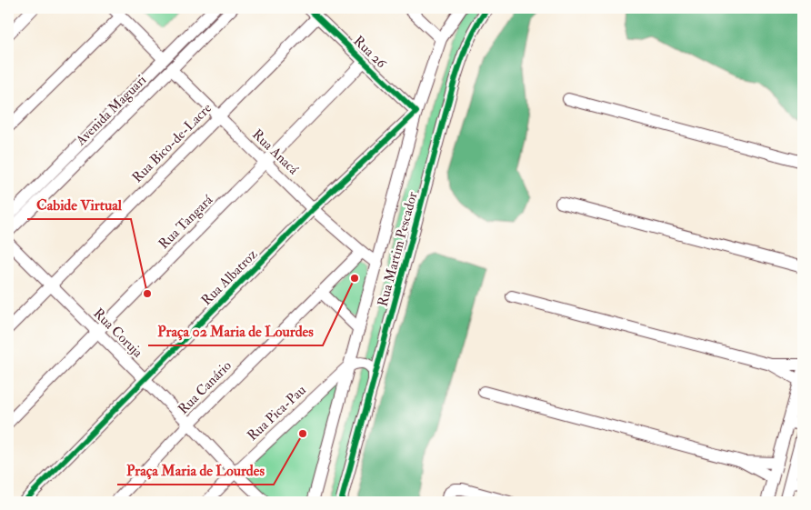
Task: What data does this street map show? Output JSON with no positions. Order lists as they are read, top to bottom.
{
  "streets": {
    "street": [
      "Rua 26",
      "Avenida Maguari",
      "Rua Bico-de-Lacre",
      "Rua Anacá",
      "Rua Tangará",
      "Rua Martim Pescador",
      "Rua Albatroz",
      "Rua Coruja",
      "Rua Canário",
      "Rua Pica-Pau"
    ]
  },
  "crossings": [
    ["Rua 26", "Rua Bico-de-Lacre"],
    ["Rua 26", "Rua Tangará"],
    ["Rua 26", "Rua Martim Pescador"],
    ["Rua 26", "Rua Albatroz"],
    ["Avenida Maguari", "Rua Anacá"],
    ["Rua Bico-de-Lacre", "Rua Anacá"],
    ["Rua Bico-de-Lacre", "Rua Coruja"],
    ["Rua Anacá", "Rua Tangará"],
    ["Rua Anacá", "Rua Albatroz"],
    ["Rua Anacá", "Rua Canário"],
    ["Rua Tangará", "Rua Coruja"],
    ["Rua Martim Pescador", "Rua Albatroz"],
    ["Rua Martim Pescador", "Rua Pica-Pau"],
    ["Rua Albatroz", "Rua Coruja"],
    ["Rua Coruja", "Rua Canário"],
    ["Rua Coruja", "Rua Pica-Pau"]
  ],
  "places": ["Praça 02 Maria de Lourdes", "Cabide Virtual", "Praça Maria de Lourdes"]
}
